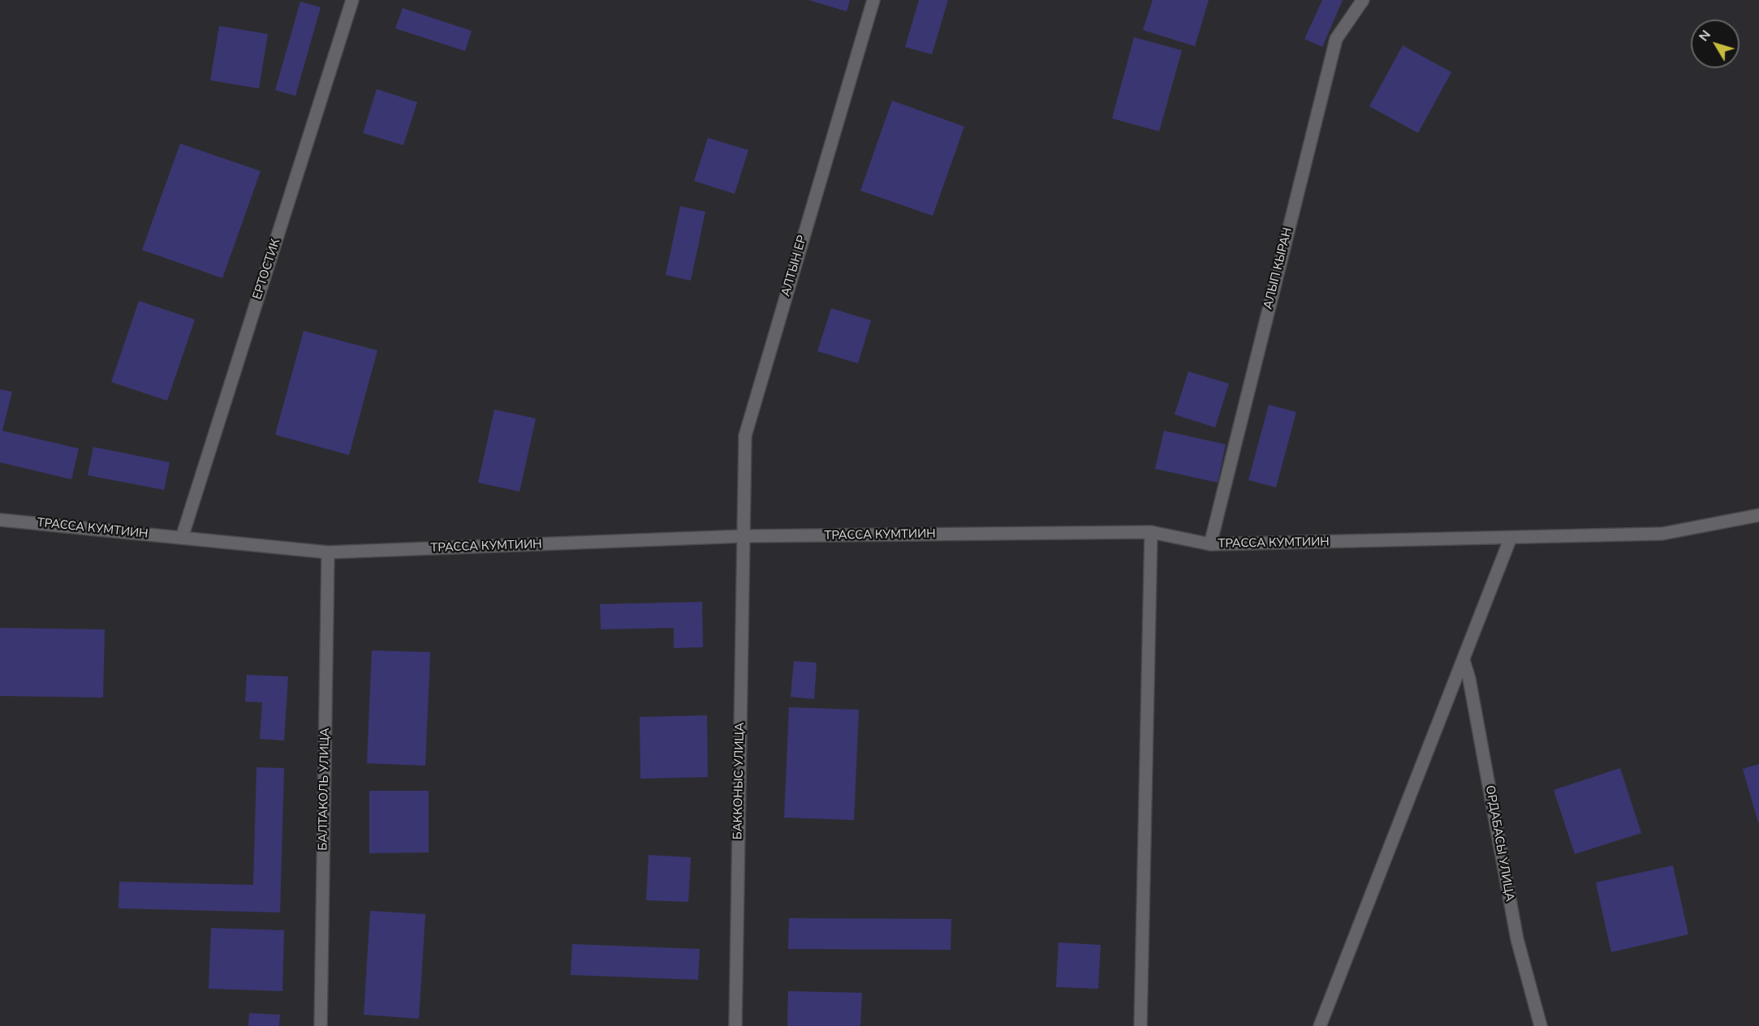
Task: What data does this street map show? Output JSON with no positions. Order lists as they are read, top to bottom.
{
  "streets": {
    "street": [
      "АЛТЫН ЕР",
      "АЛЫП КЫРАН",
      "ЕРТОСТИК",
      "ТРАССА КУМТИИН",
      "БАККОНЫС УЛИЦА",
      "БАЛТАКОЛЬ УЛИЦА",
      "ОРДАБАСЫ УЛИЦА"
    ]
  },
  "crossings": [
    ["АЛТЫН ЕР", "ТРАССА КУМТИИН"],
    ["АЛТЫН ЕР", "БАККОНЫС УЛИЦА"],
    ["АЛЫП КЫРАН", "ТРАССА КУМТИИН"],
    ["ЕРТОСТИК", "ТРАССА КУМТИИН"],
    ["ТРАССА КУМТИИН", "БАККОНЫС УЛИЦА"],
    ["ТРАССА КУМТИИН", "БАЛТАКОЛЬ УЛИЦА"]
  ],
  "north": "top left"
}
